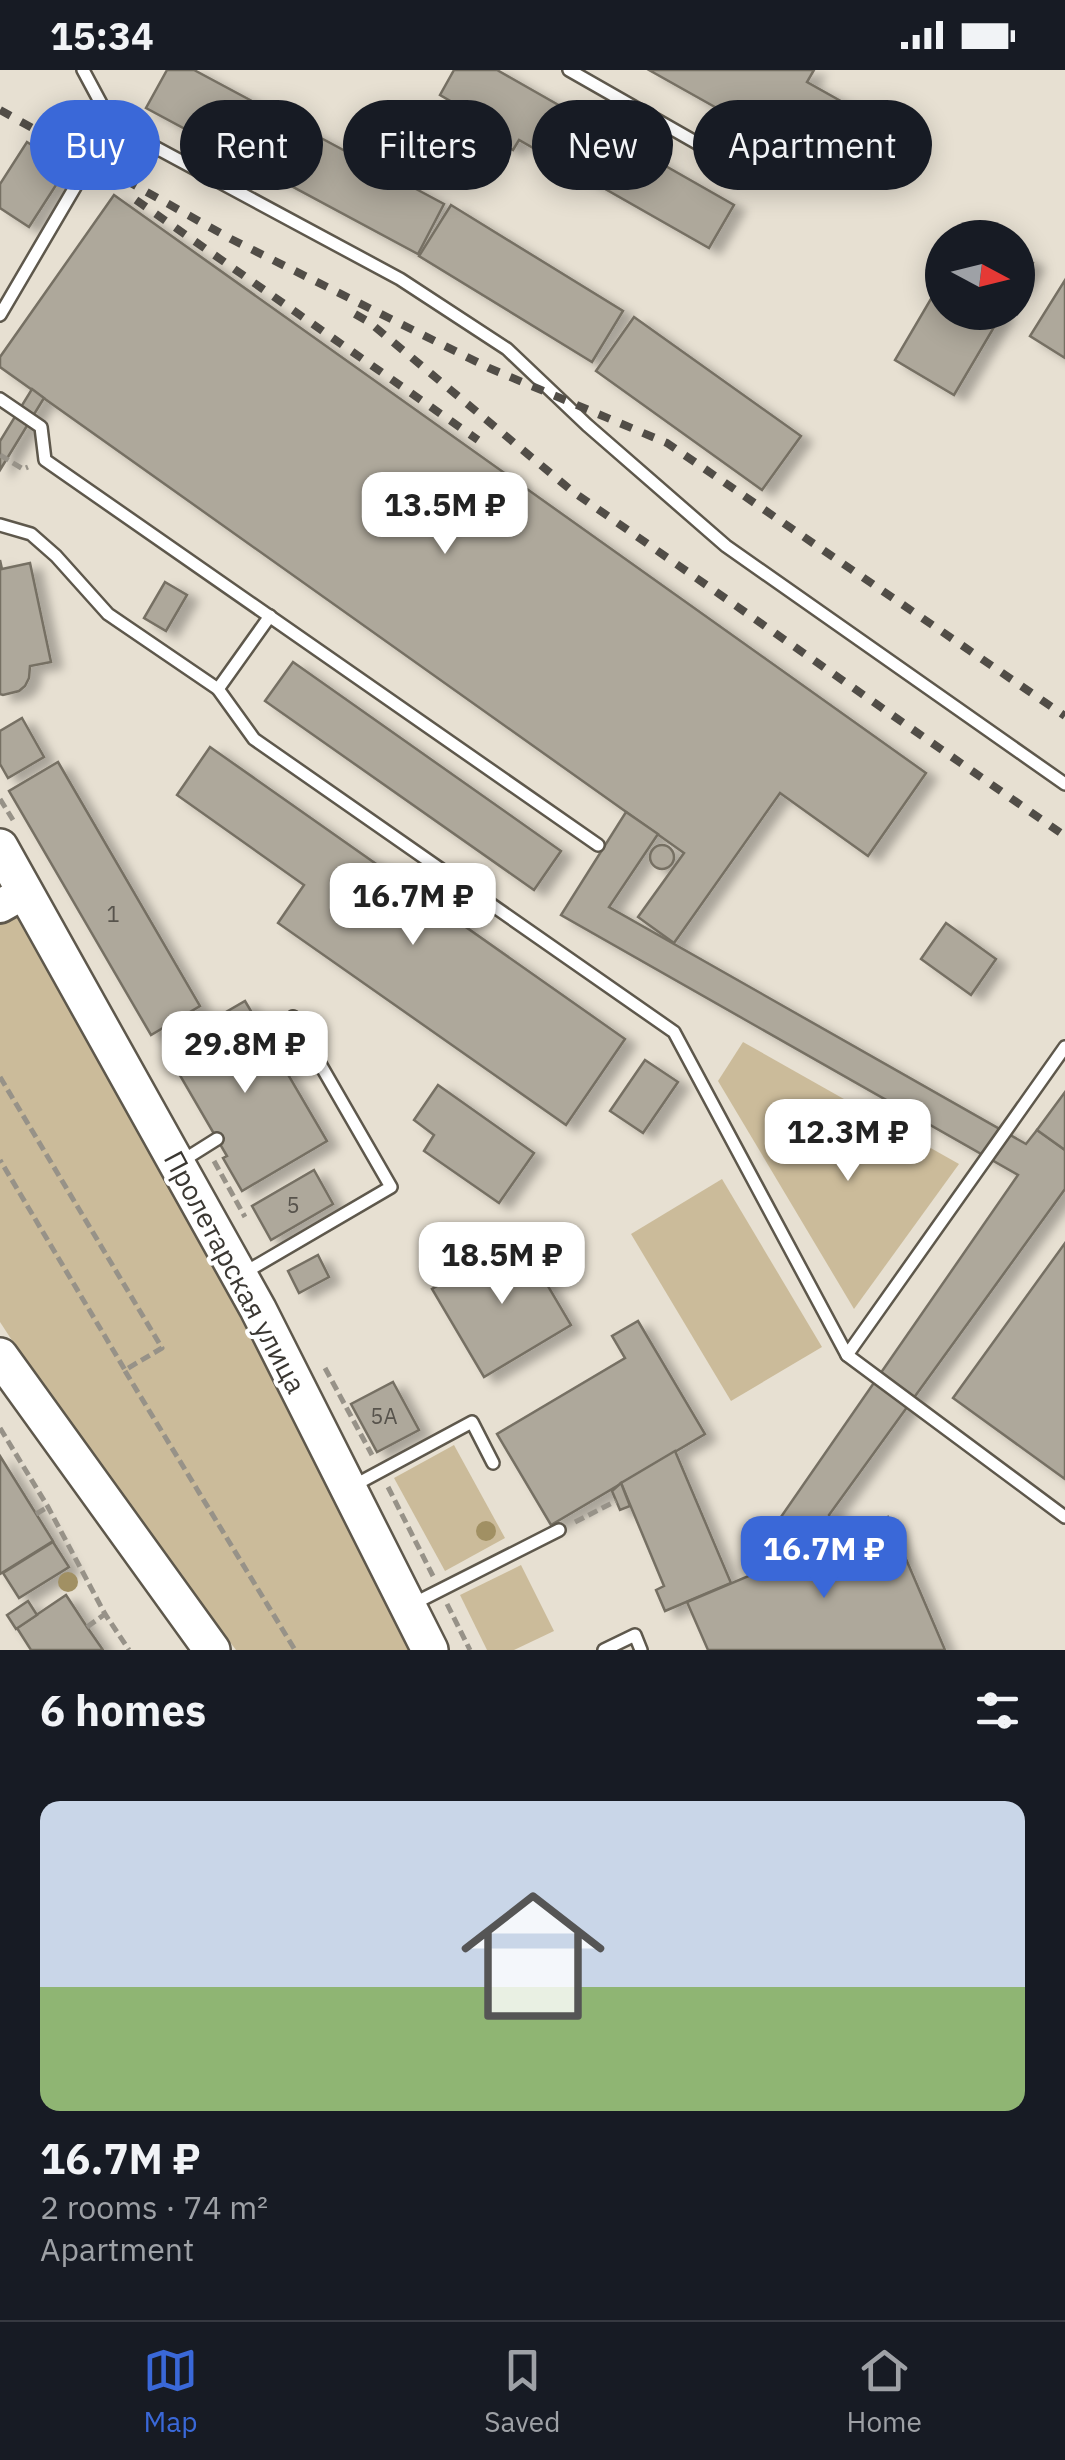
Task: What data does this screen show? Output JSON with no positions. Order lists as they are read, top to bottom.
{
  "streets": {
    "main road": ["Пролетарская улица"]
  },
  "house_numbers": ["1", "5", "5А"],
  "north": "right",
  "page": {
    "status": "15:34",
    "chip": [
      "Buy",
      "Rent",
      "Filters",
      "New",
      "Apartment"
    ],
    "price": [
      "13.5M ₽",
      "16.7M ₽",
      "29.8M ₽",
      "12.3M ₽",
      "18.5M ₽",
      "16.7M ₽"
    ],
    "heading": "6 homes",
    "list": [
      {
        "name": "16.7M ₽",
        "note": "2 rooms · 74 m² · Apartment"
      }
    ],
    "tabs": ["Map", "Saved", "Home"]
  }
}
